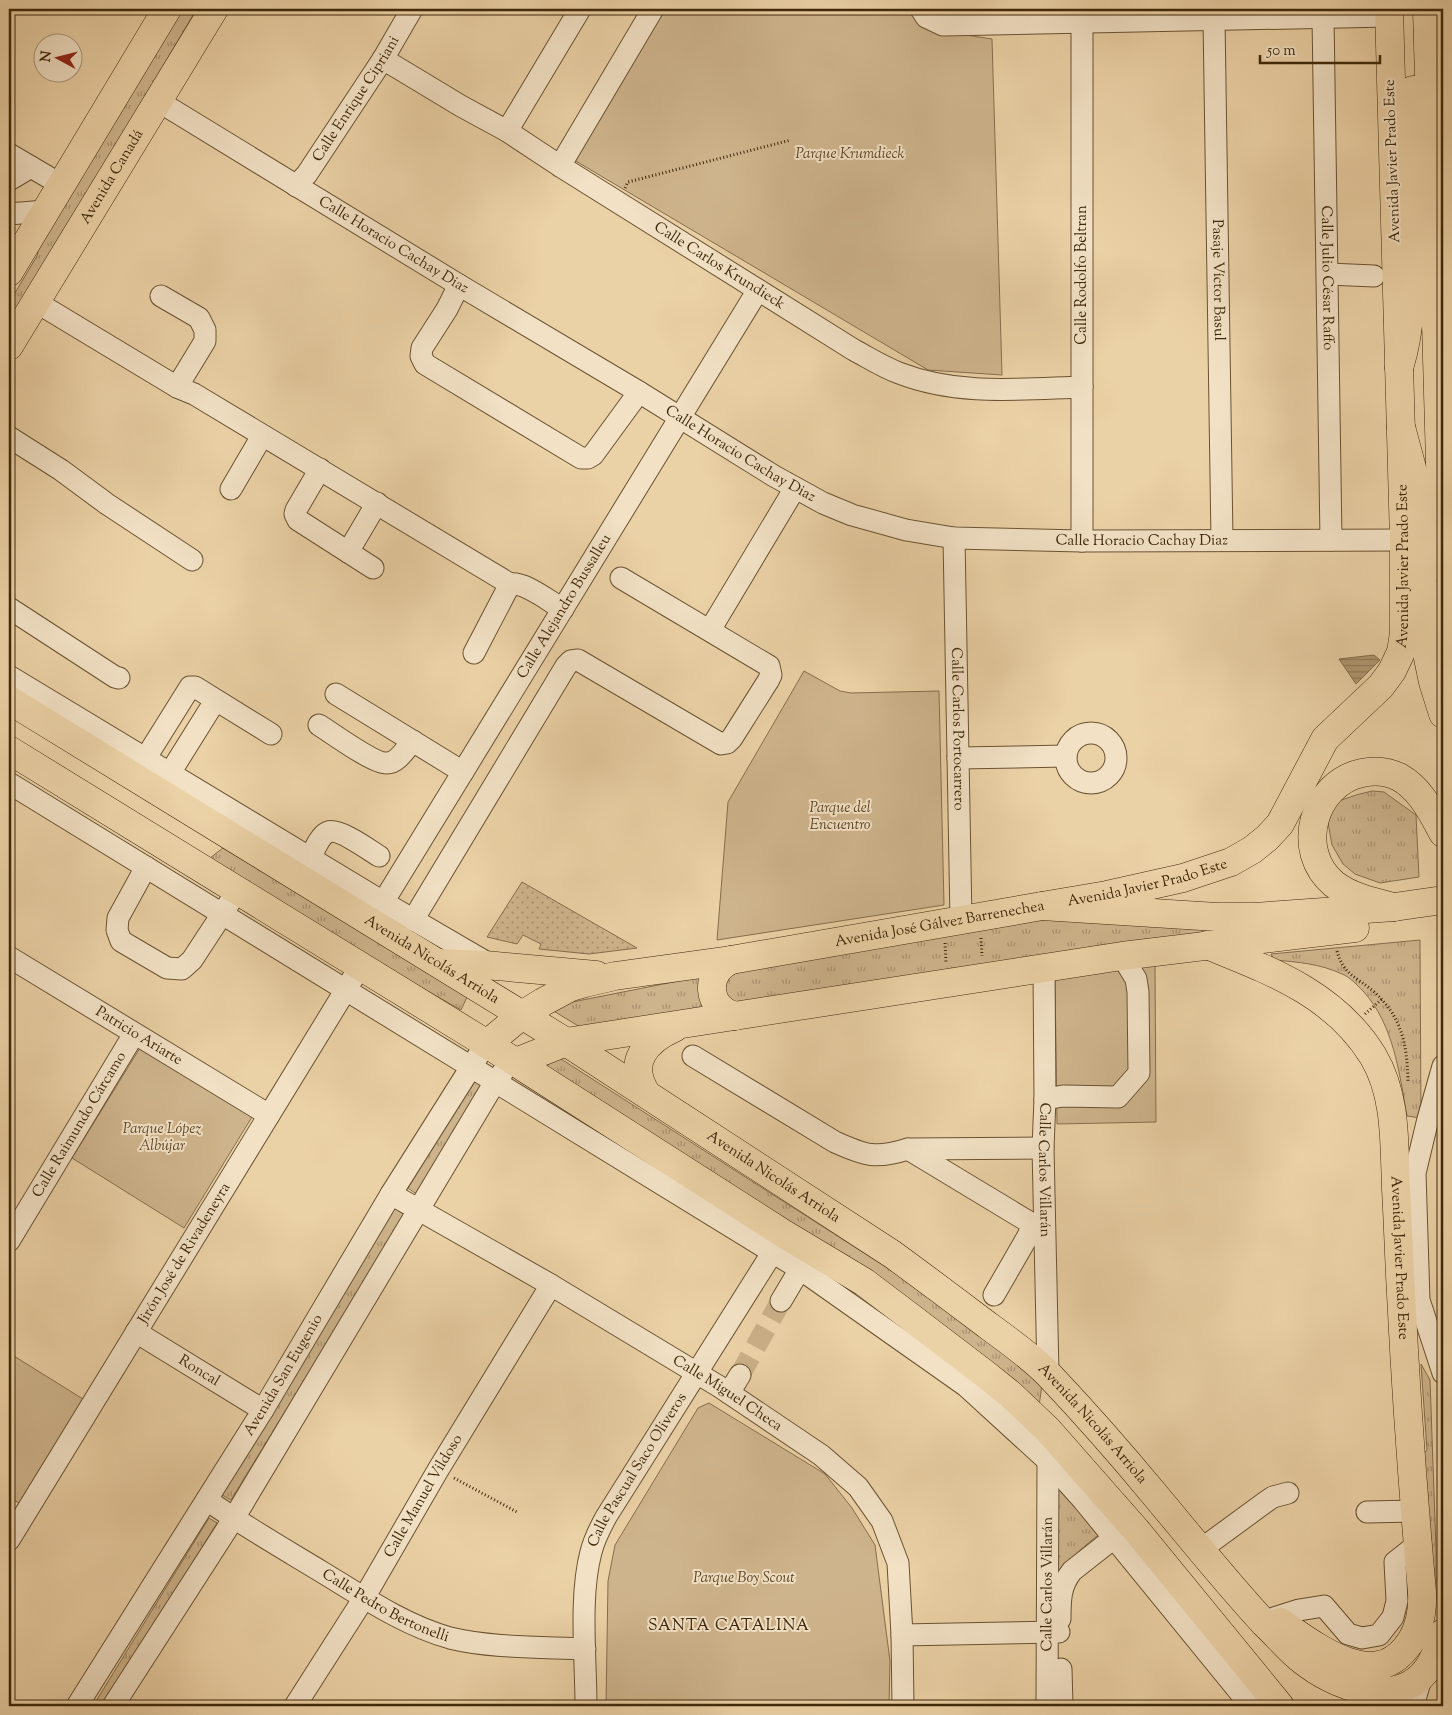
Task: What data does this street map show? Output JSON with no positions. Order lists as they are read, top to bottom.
{
  "streets": {
    "main road": [
      "Avenida Javier Prado Este",
      "Avenida Canadá",
      "Avenida José Gálvez Barrenechea",
      "Avenida Nicolás Arriola"
    ],
    "street": [
      "Calle Enrique Cipriani",
      "Calle Horacio Cachay Diaz",
      "Calle Carlos Krundieck",
      "Calle Rodolfo Beltran",
      "Calle Julio César Raffo",
      "Pasaje Víctor Basul",
      "Calle Alejandro Bussalleu",
      "Calle Carlos Portocarrero",
      "Patricio Ariarte",
      "Calle Raimundo Cárcamo",
      "Calle Carlos Villarán",
      "Jirón José de Rivadeneyra",
      "Roncal",
      "Avenida San Eugenio",
      "Calle Miguel Checa",
      "Calle Pascual Saco Oliveros",
      "Calle Manuel Vildoso",
      "Calle Pedro Bertonelli"
    ]
  },
  "crossings": [
    ["Calle Enrique Cipriani", "Calle Horacio Cachay Diaz"],
    ["Calle Enrique Cipriani", "Calle Carlos Krundieck"],
    ["Avenida Javier Prado Este", "Calle Horacio Cachay Diaz"],
    ["Avenida Javier Prado Este", "Avenida José Gálvez Barrenechea"],
    ["Avenida Canadá", "Calle Horacio Cachay Diaz"],
    ["Calle Horacio Cachay Diaz", "Calle Rodolfo Beltran"],
    ["Calle Horacio Cachay Diaz", "Calle Julio César Raffo"],
    ["Calle Horacio Cachay Diaz", "Pasaje Víctor Basul"],
    ["Calle Horacio Cachay Diaz", "Calle Alejandro Bussalleu"],
    ["Calle Horacio Cachay Diaz", "Calle Carlos Portocarrero"],
    ["Calle Carlos Krundieck", "Calle Rodolfo Beltran"],
    ["Calle Carlos Krundieck", "Calle Alejandro Bussalleu"],
    ["Calle Alejandro Bussalleu", "Avenida Nicolás Arriola"],
    ["Calle Carlos Portocarrero", "Avenida José Gálvez Barrenechea"],
    ["Avenida José Gálvez Barrenechea", "Avenida Nicolás Arriola"],
    ["Avenida José Gálvez Barrenechea", "Calle Carlos Villarán"],
    ["Avenida José Gálvez Barrenechea", "Avenida San Eugenio"],
    ["Avenida Nicolás Arriola", "Calle Carlos Villarán"],
    ["Patricio Ariarte", "Calle Raimundo Cárcamo"],
    ["Patricio Ariarte", "Jirón José de Rivadeneyra"],
    ["Jirón José de Rivadeneyra", "Roncal"],
    ["Roncal", "Avenida San Eugenio"],
    ["Avenida San Eugenio", "Calle Miguel Checa"],
    ["Avenida San Eugenio", "Calle Pedro Bertonelli"],
    ["Calle Miguel Checa", "Calle Pascual Saco Oliveros"],
    ["Calle Miguel Checa", "Calle Manuel Vildoso"],
    ["Calle Pascual Saco Oliveros", "Calle Pedro Bertonelli"],
    ["Calle Manuel Vildoso", "Calle Pedro Bertonelli"]
  ],
  "districts": ["SANTA CATALINA"],
  "parks": [
    "Parque Krumdieck",
    "Parque del Encuentro",
    "Parque López Albújar",
    "Parque Boy Scout"
  ],
  "scale_bar": "50 m",
  "north": "left"
}
